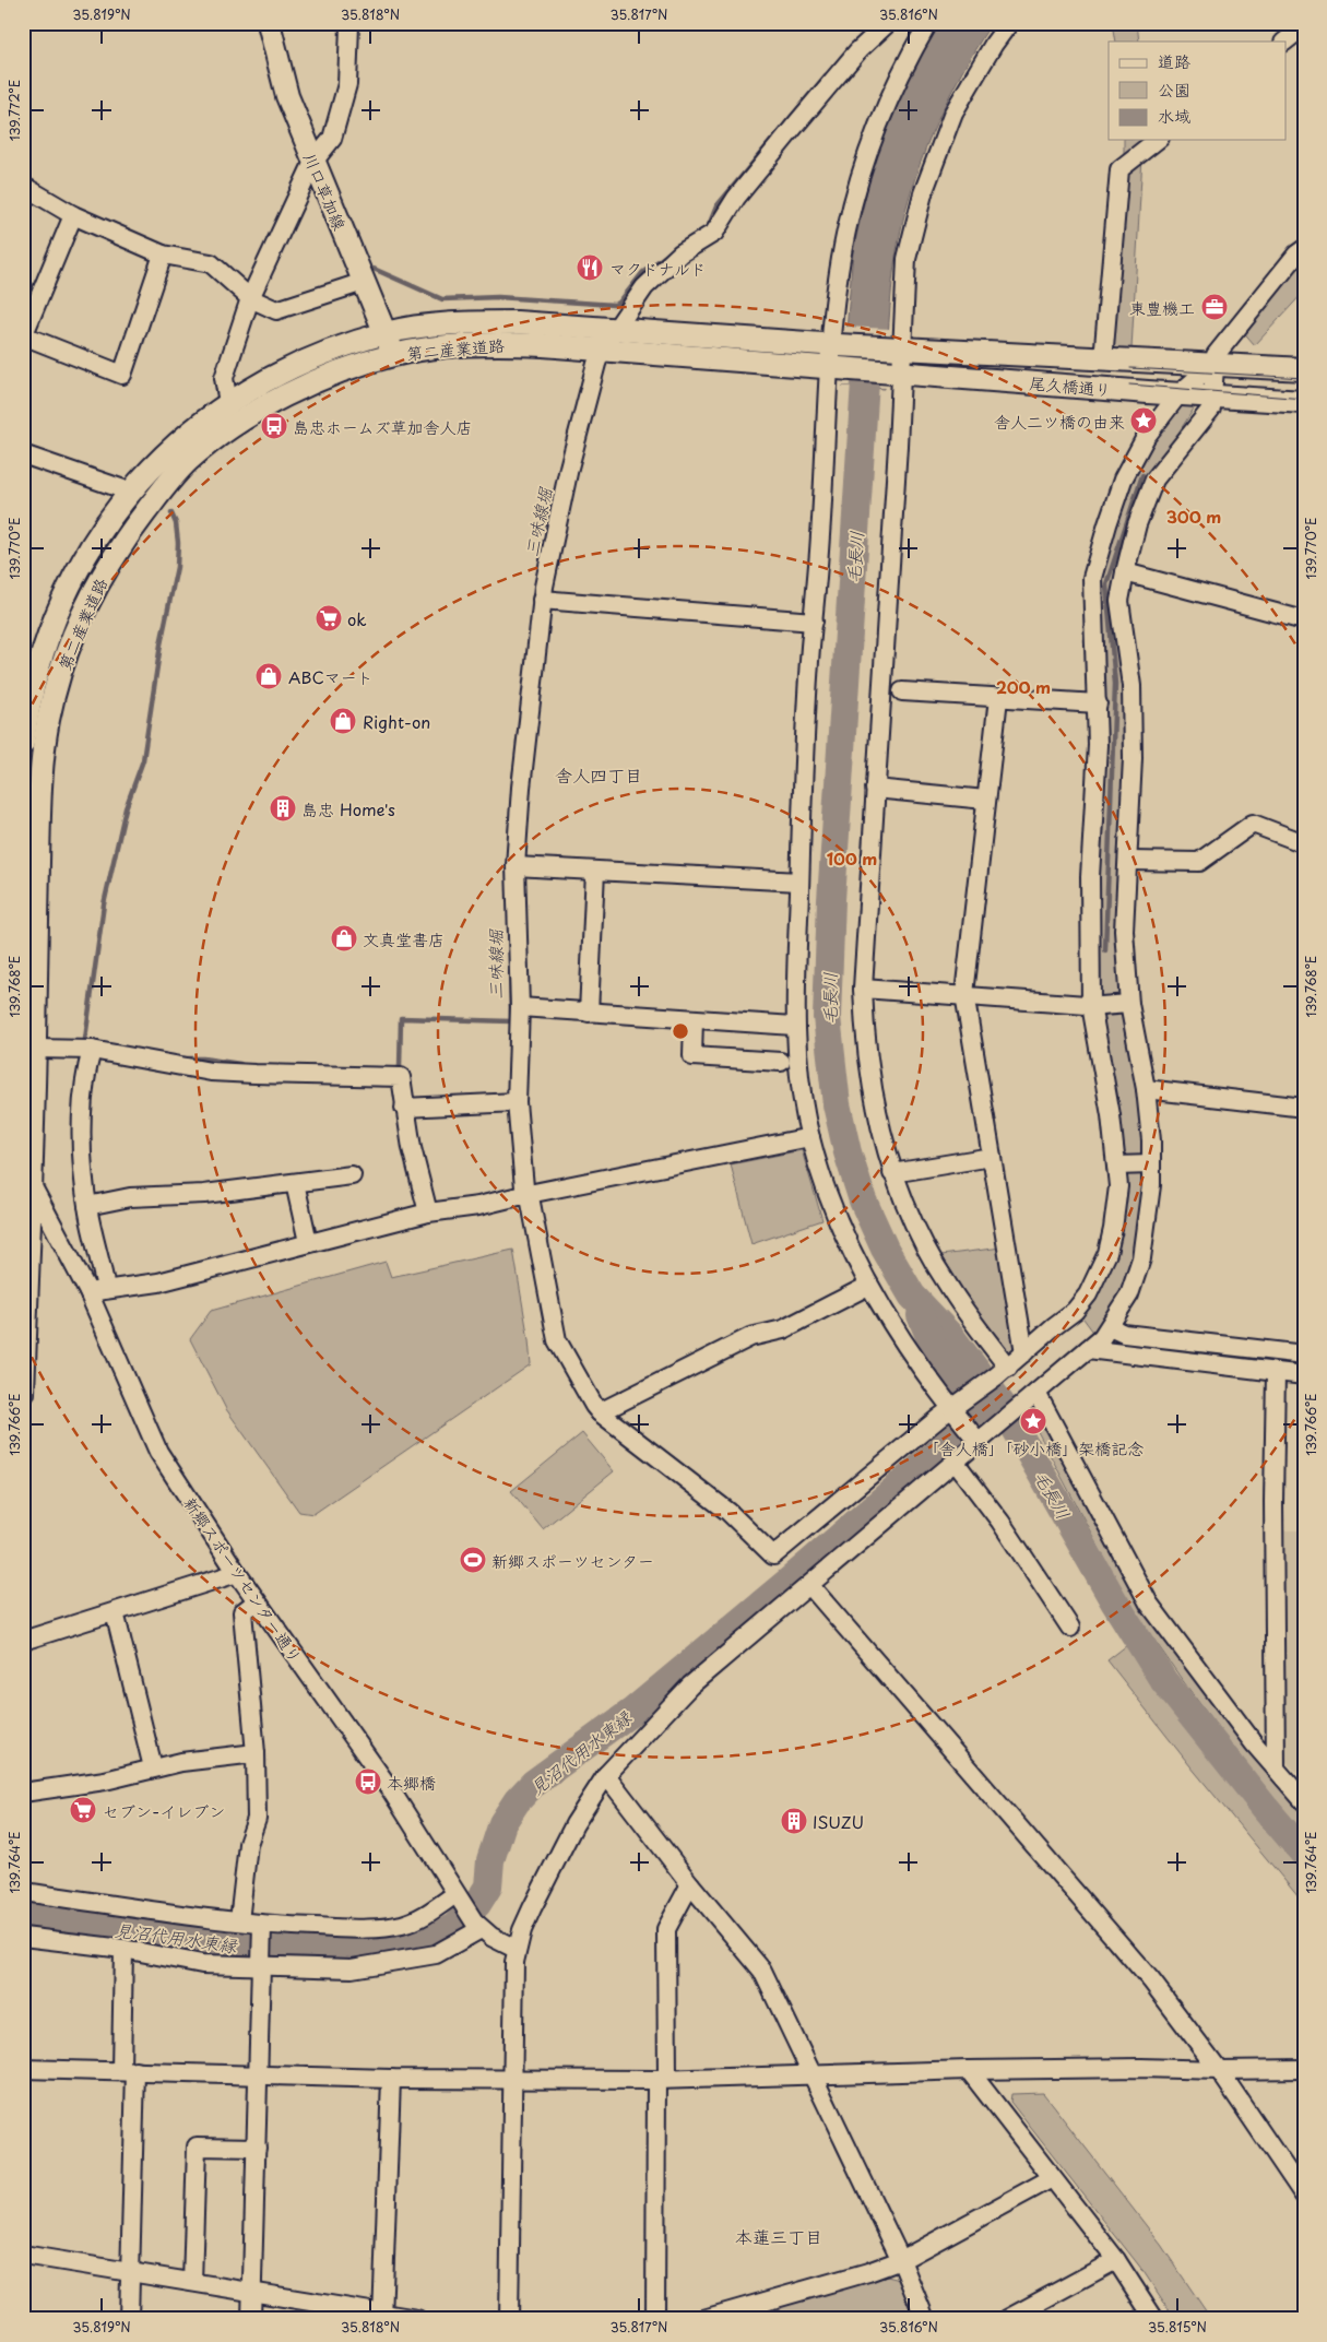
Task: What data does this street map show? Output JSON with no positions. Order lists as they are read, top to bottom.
{
  "streets": {
    "main road": ["川口草加線", "第二産業道路", "尾久橋通り"],
    "street": ["新郷スポーツセンター通り"]
  },
  "crossings": [
    ["川口草加線", "第二産業道路"],
    ["第二産業道路", "尾久橋通り"],
    ["第二産業道路", "新郷スポーツセンター通り"]
  ],
  "districts": ["舎人四丁目", "本蓮三丁目"],
  "water": ["三味線堀", "毛長川", "見沼代用水東縁"],
  "places": {
    "restaurant": ["マクドナルド"],
    "office": ["東豊機工"],
    "place": ["舎人二ツ橋の由来", "「舎人橋」「砂小橋」架橋記念"],
    "bus stop": ["島忠ホームズ草加舎人店", "本郷橋"],
    "supermarket": ["ok", "セブン-イレブン"],
    "shop": ["ABCマート", "Right-on", "文真堂書店"],
    "building": ["島忠 Home's", "ISUZU"],
    "sports": ["新郷スポーツセンター"]
  },
  "legend": ["道路", "公園", "水域"],
  "coordinates": [
    "35.819°N",
    "35.818°N",
    "35.817°N",
    "35.816°N",
    "139.772°E",
    "139.770°E",
    "139.768°E",
    "139.766°E",
    "139.764°E",
    "35.815°N"
  ],
  "rings": ["300 m", "200 m", "100 m"]
}
